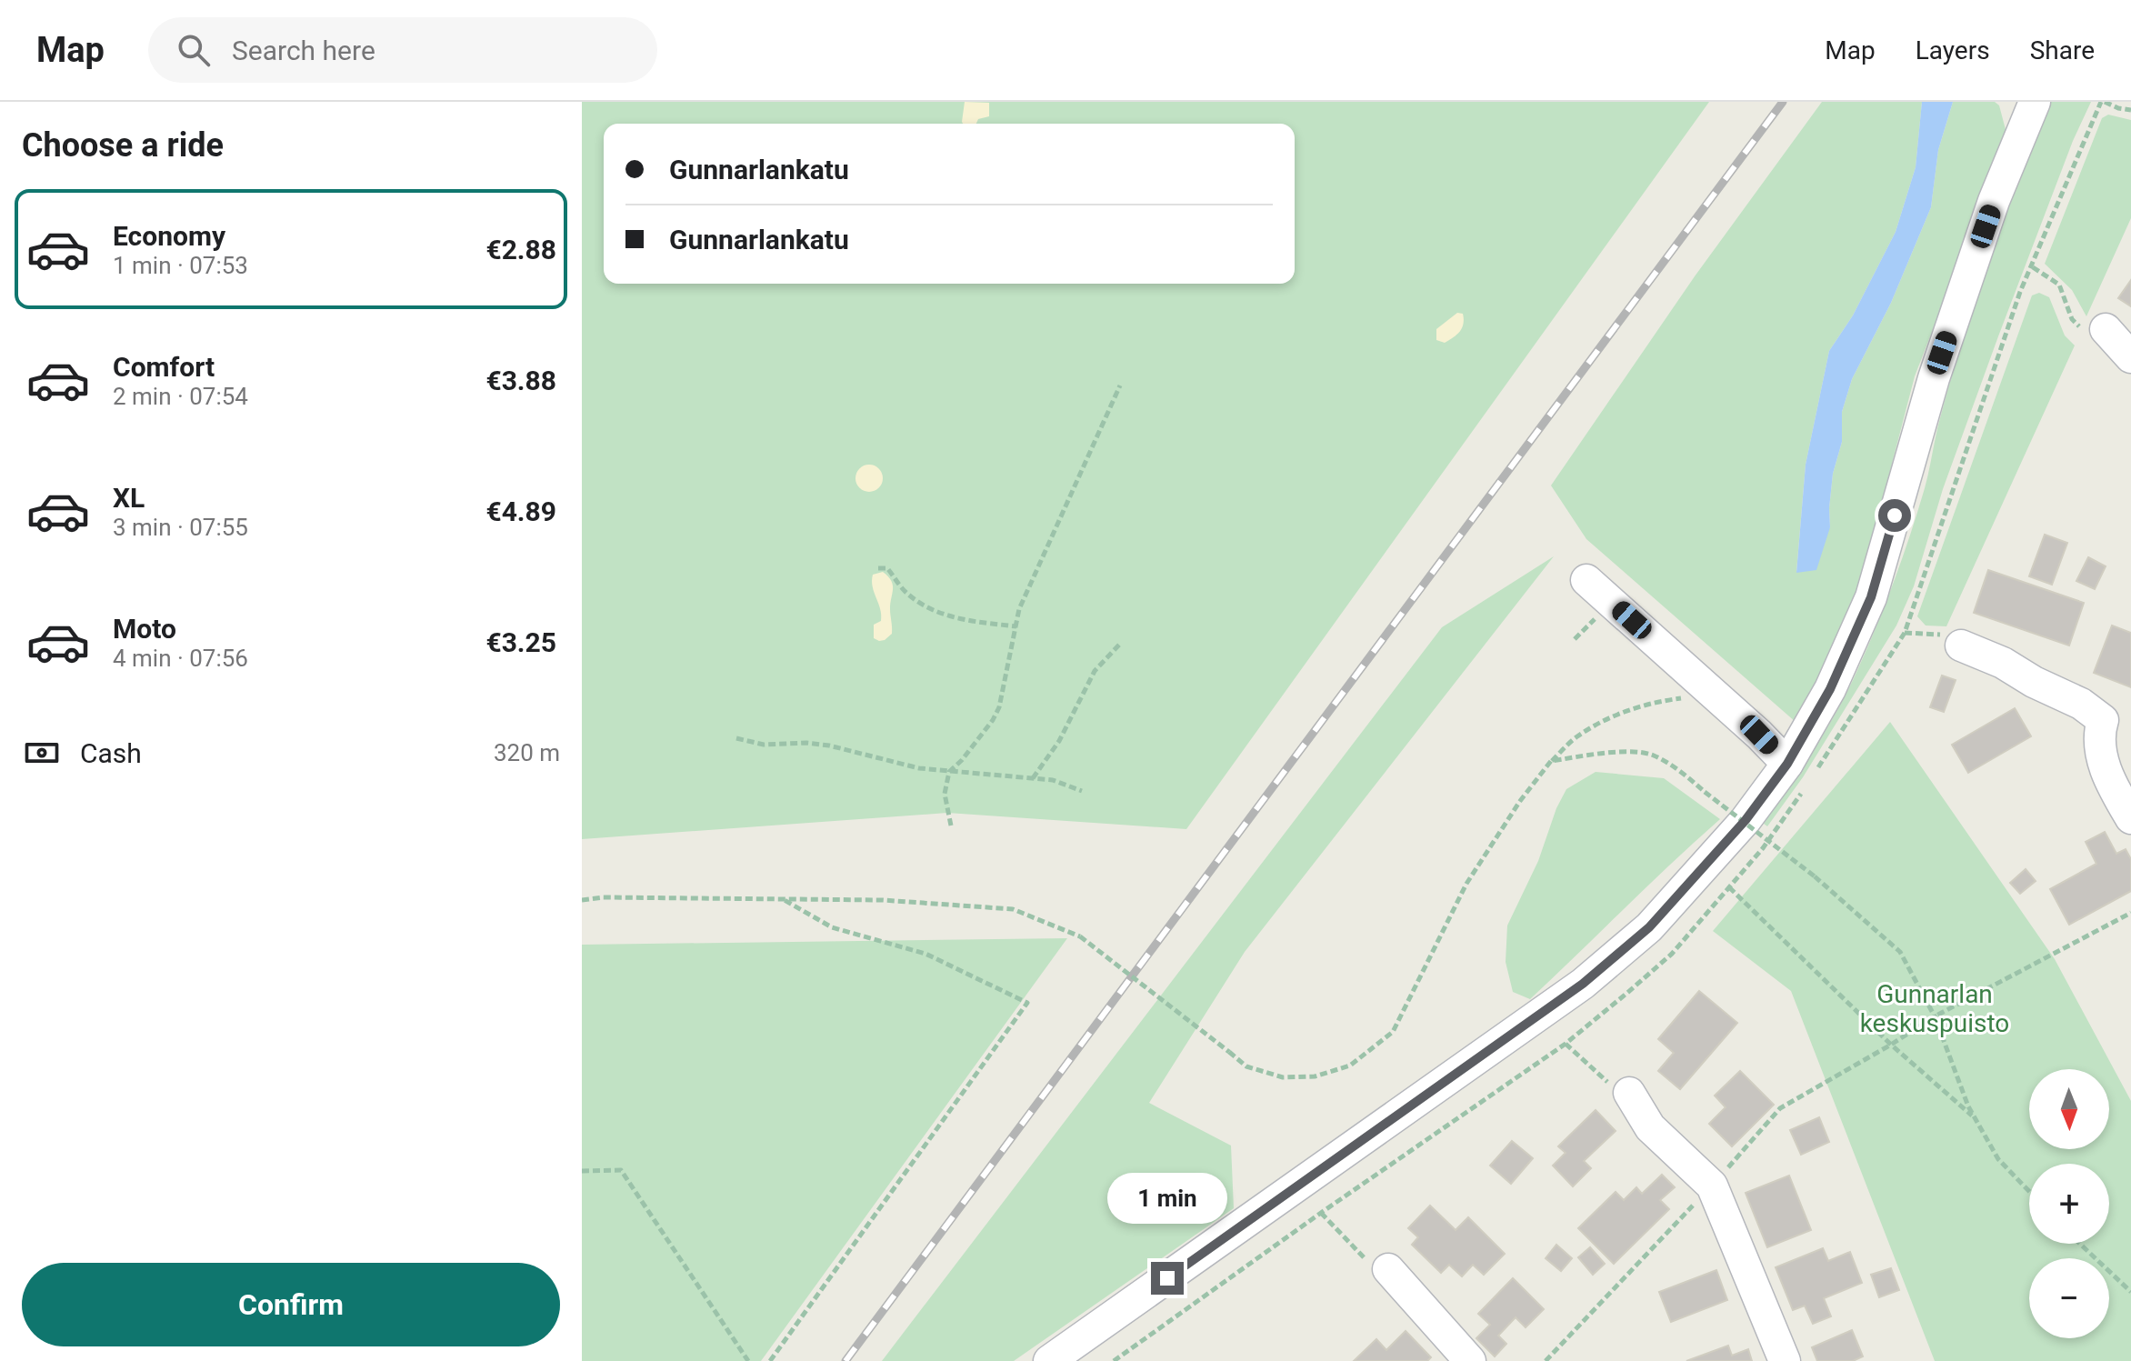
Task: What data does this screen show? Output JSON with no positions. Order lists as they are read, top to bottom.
{
  "parks": ["Gunnarlan keskuspuisto"],
  "north": "bottom",
  "page": {
    "header": "Map",
    "search": "Search here",
    "nav": ["Map", "Layers", "Share"],
    "heading": "Choose a ride",
    "banner": ["Gunnarlankatu", "Gunnarlankatu"],
    "list": [
      {
        "name": "Economy",
        "note": "1 min · 07:53",
        "value": "€2.88"
      },
      {
        "name": "Comfort",
        "note": "2 min · 07:54",
        "value": "€3.88"
      },
      {
        "name": "XL",
        "note": "3 min · 07:55",
        "value": "€4.89"
      },
      {
        "name": "Moto",
        "note": "4 min · 07:56",
        "value": "€3.25"
      }
    ],
    "pay": ["Cash", "320 m"],
    "map_buttons": ["+", "−"],
    "bubble": "1 min",
    "buttons": "Confirm"
  }
}
